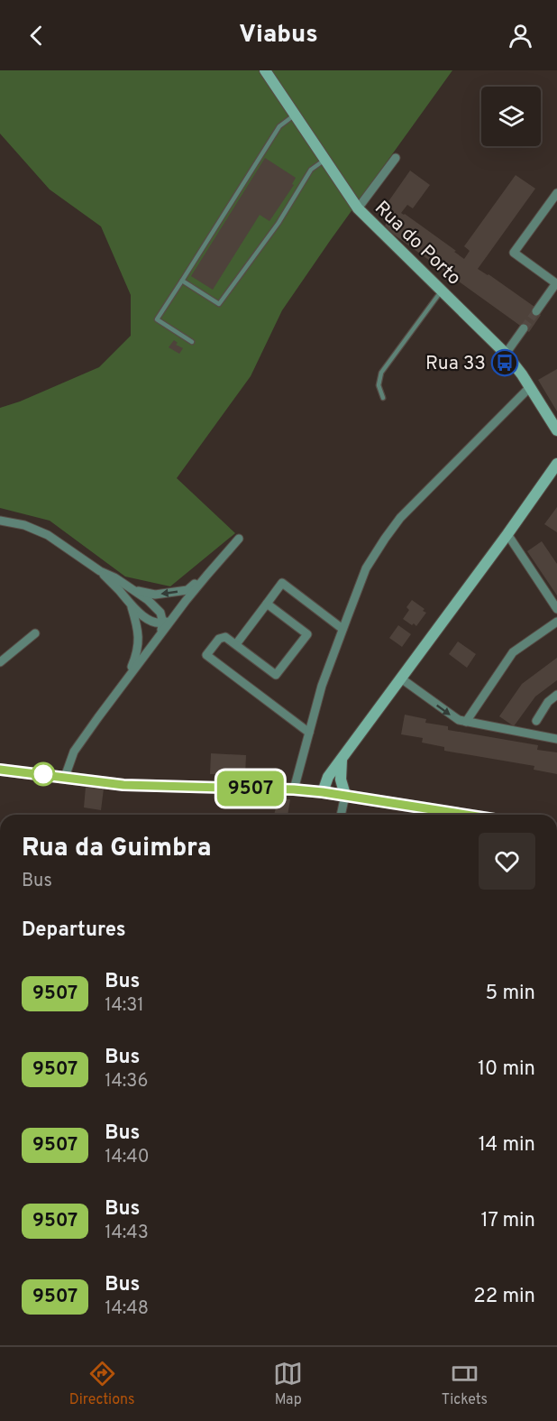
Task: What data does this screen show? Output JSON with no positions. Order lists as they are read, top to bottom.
{
  "streets": {
    "street": ["Rua do Porto"]
  },
  "places": {
    "bus stop": ["Rua 33"]
  },
  "lines": ["bus line 9507"],
  "page": {
    "header": "Viabus",
    "on_map": "9507",
    "heading": [
      ["Rua da Guimbra", "Bus"],
      "Departures"
    ],
    "list": [
      {
        "mark": "9507",
        "name": "Bus",
        "note": "14:31",
        "value": "5 min"
      },
      {
        "mark": "9507",
        "name": "Bus",
        "note": "14:36",
        "value": "10 min"
      },
      {
        "mark": "9507",
        "name": "Bus",
        "note": "14:40",
        "value": "14 min"
      },
      {
        "mark": "9507",
        "name": "Bus",
        "note": "14:43",
        "value": "17 min"
      },
      {
        "mark": "9507",
        "name": "Bus",
        "note": "14:48",
        "value": "22 min"
      }
    ],
    "tabs": ["Directions", "Map", "Tickets"]
  }
}
